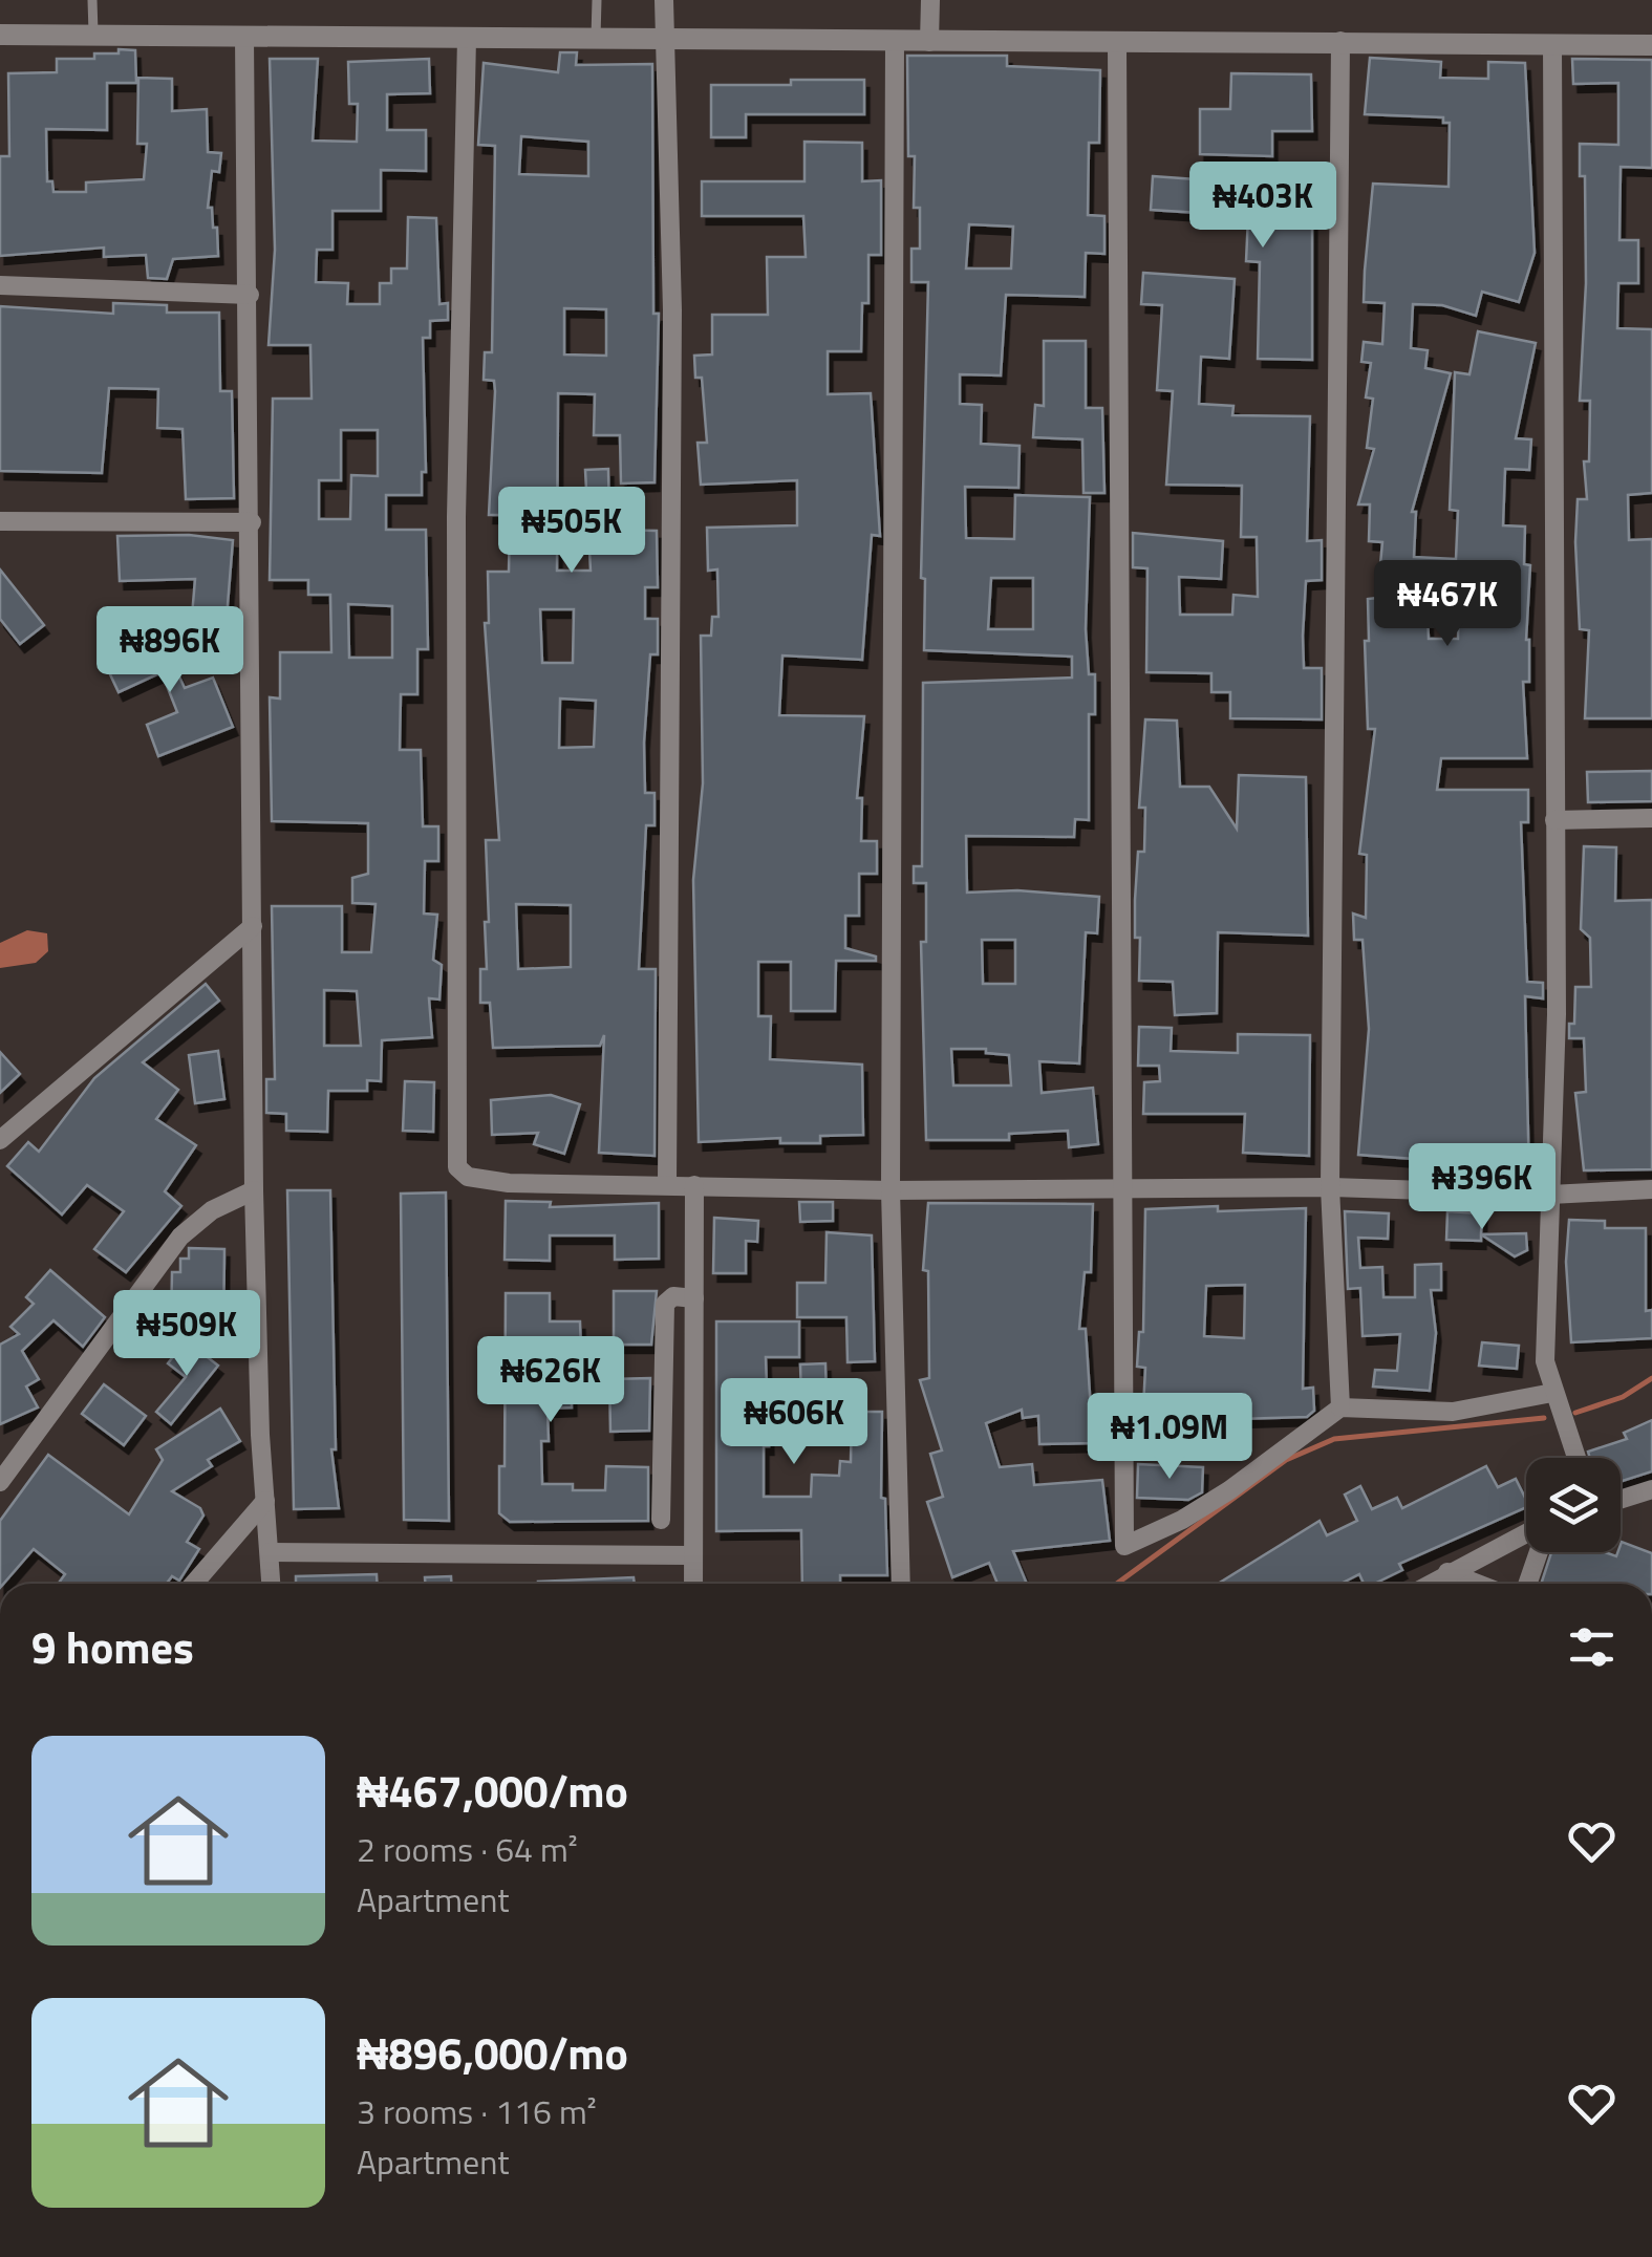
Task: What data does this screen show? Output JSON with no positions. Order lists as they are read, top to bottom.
{
  "page": {
    "price": [
      "₦403K",
      "₦505K",
      "₦467K",
      "₦896K",
      "₦396K",
      "₦509K",
      "₦626K",
      "₦606K",
      "₦1.09M"
    ],
    "heading": "9 homes",
    "list": [
      {
        "name": "₦467,000/mo",
        "note": "2 rooms · 64 m² · Apartment"
      },
      {
        "name": "₦896,000/mo",
        "note": "3 rooms · 116 m² · Apartment"
      }
    ]
  }
}
